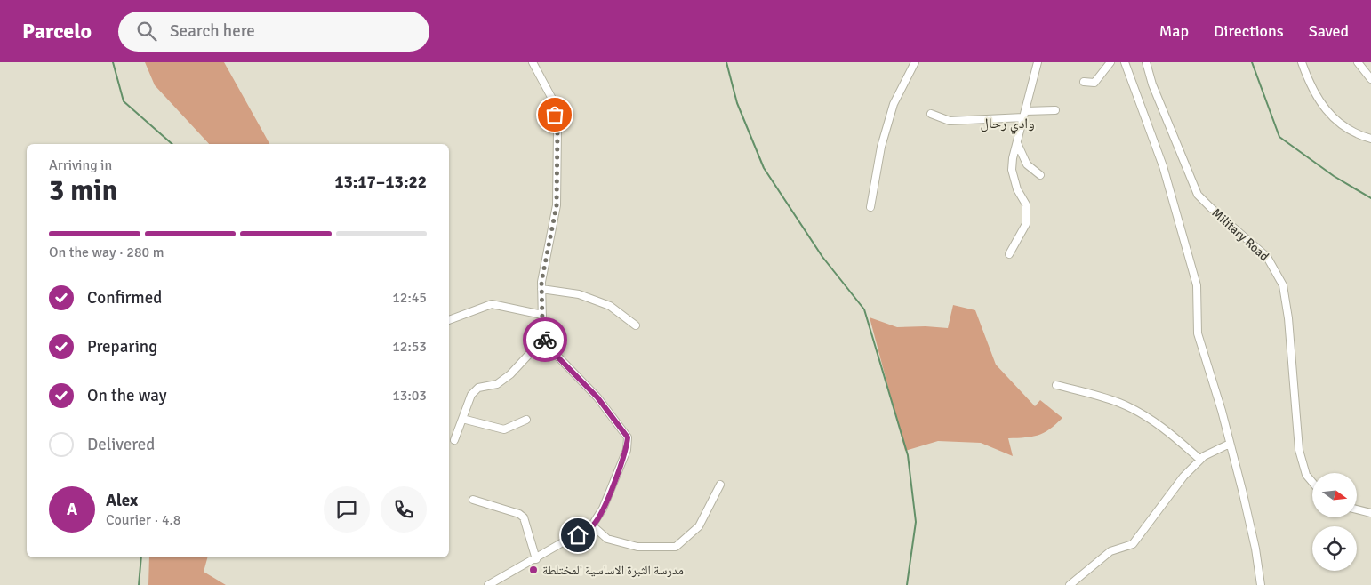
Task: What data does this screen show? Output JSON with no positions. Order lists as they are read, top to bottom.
{
  "streets": {
    "street": ["Military Road"]
  },
  "districts": ["وادي رحال"],
  "places": ["مدرسة الثبرة الاساسية المختلطة"],
  "north": "right",
  "page": {
    "header": "Parcelo",
    "search": "Search here",
    "nav": ["Map", "Directions", "Saved"],
    "heading": ["3 min", "Arriving in", "13:17–13:22"],
    "panel": ["Alex", "Courier · 4.8"],
    "bar": "On the way · 280 m",
    "list": [
      ["Confirmed", "12:45"],
      ["Preparing", "12:53"],
      ["On the way", "13:03"],
      "Delivered"
    ],
    "round": "A"
  }
}
